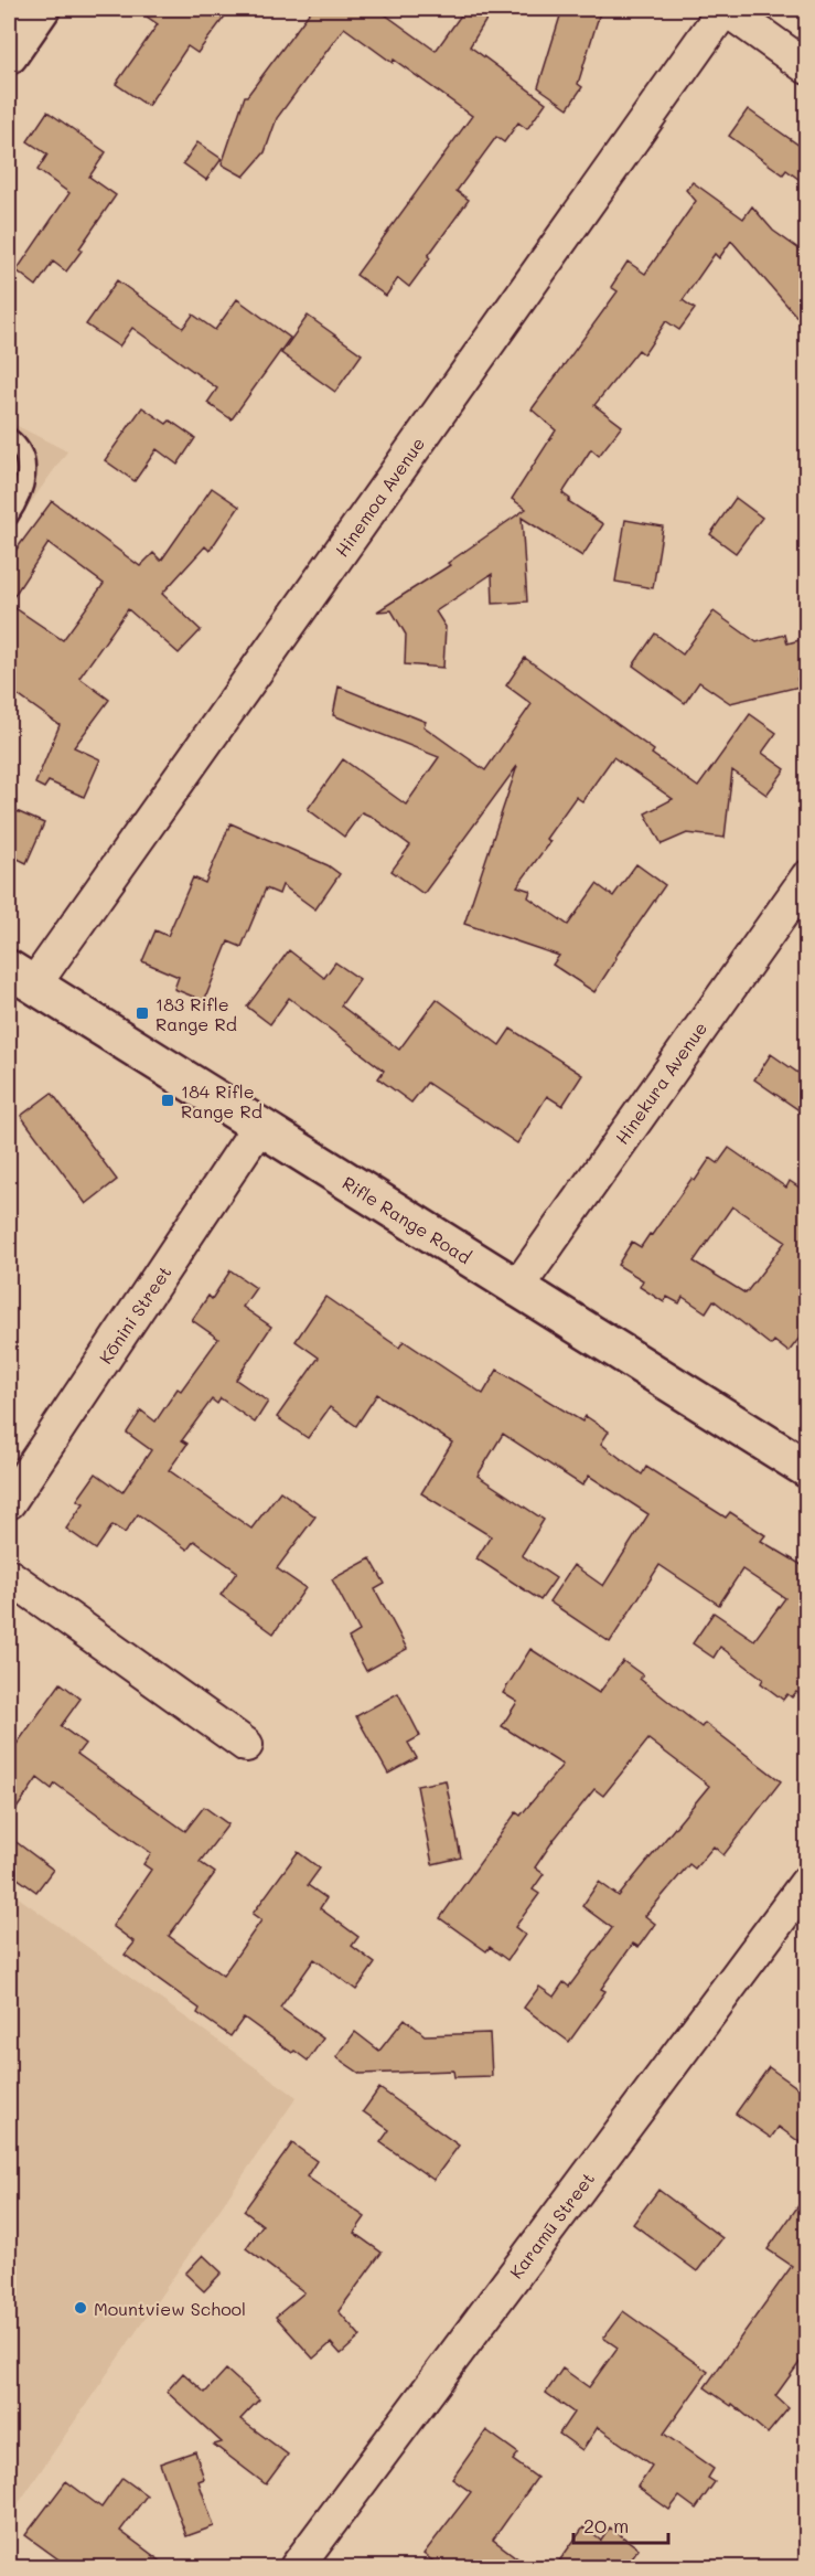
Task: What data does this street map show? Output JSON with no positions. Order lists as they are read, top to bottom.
{
  "streets": {
    "street": [
      "Hinemoa Avenue",
      "Hinekura Avenue",
      "Rifle Range Road",
      "Kōnini Street",
      "Karamū Street"
    ]
  },
  "crossings": [
    ["Hinemoa Avenue", "Rifle Range Road"],
    ["Hinekura Avenue", "Rifle Range Road"],
    ["Rifle Range Road", "Kōnini Street"]
  ],
  "places": {
    "transit": ["183 Rifle Range Rd", "184 Rifle Range Rd"],
    "other": ["Mountview School"]
  },
  "scale_bar": "20 m"
}
